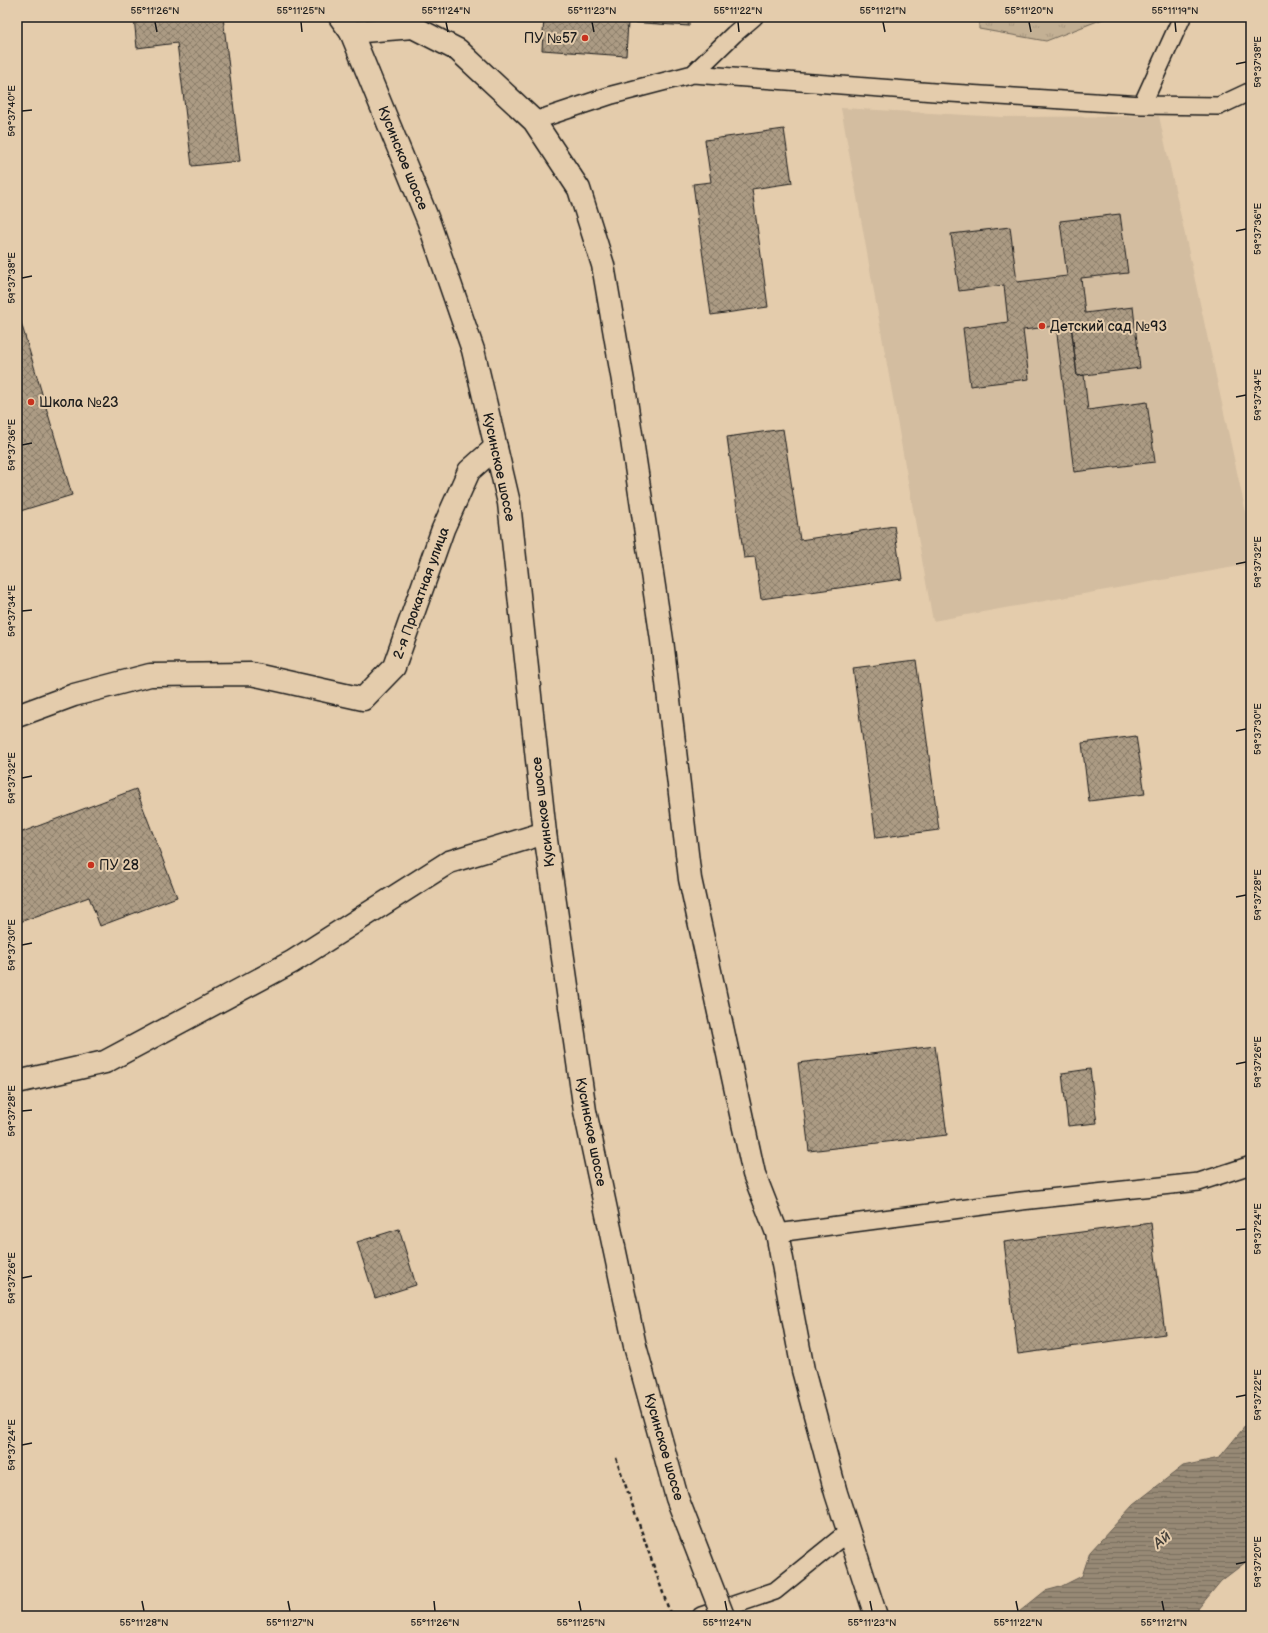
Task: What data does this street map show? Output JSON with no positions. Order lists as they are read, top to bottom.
{
  "streets": {
    "street": ["Кусинское шоссе", "2-я Прокатная улица"]
  },
  "crossings": [
    ["Кусинское шоссе", "2-я Прокатная улица"]
  ],
  "water": ["Ай"],
  "places": [
    "ПУ №57",
    "Детский сад №93",
    "Школа №23",
    "ПУ 28"
  ],
  "coordinates": [
    "55°11'26\"N",
    "55°11'25\"N",
    "55°11'24\"N",
    "55°11'23\"N",
    "55°11'22\"N",
    "55°11'21\"N",
    "55°11'20\"N",
    "55°11'19\"N",
    "59°37'38\"E",
    "59°37'40\"E",
    "59°37'36\"E",
    "59°37'34\"E",
    "59°37'32\"E",
    "59°37'30\"E",
    "59°37'28\"E",
    "59°37'26\"E",
    "59°37'24\"E",
    "59°37'22\"E",
    "59°37'20\"E",
    "55°11'28\"N",
    "55°11'27\"N"
  ]
}
